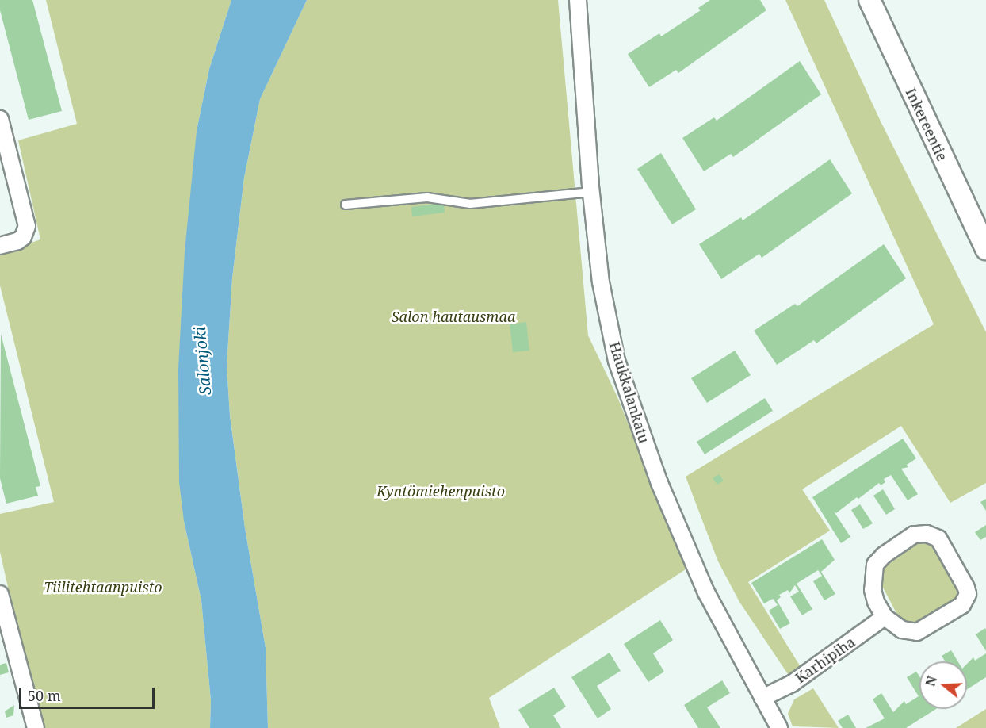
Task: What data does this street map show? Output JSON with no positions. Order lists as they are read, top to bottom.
{
  "streets": {
    "street": ["Inkereentie", "Haukkalankatu", "Karhipiha"]
  },
  "crossings": [
    ["Haukkalankatu", "Karhipiha"]
  ],
  "water": ["Salonjoki"],
  "parks": ["Salon hautausmaa", "Kyntömiehenpuisto", "Tiilitehtaanpuisto"],
  "scale_bar": "50 m",
  "north": "left"
}
